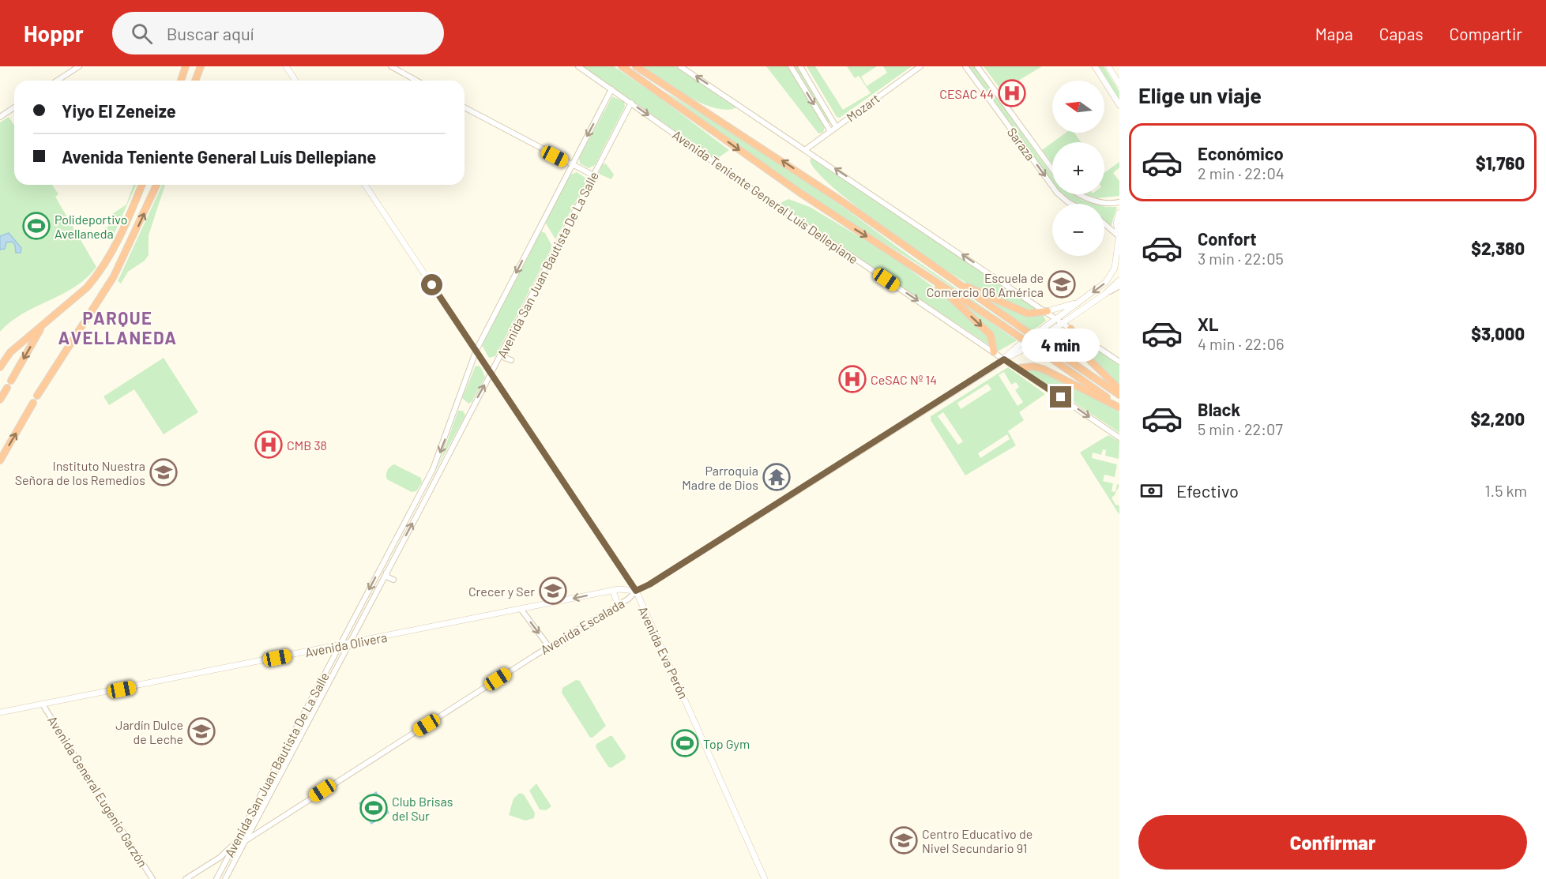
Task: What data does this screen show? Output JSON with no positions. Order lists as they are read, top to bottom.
{
  "streets": {
    "main road": ["Avenida Escalada", "Avenida Olivera", "Avenida Eva Perón"],
    "street": [
      "Mozart",
      "Saraza",
      "Avenida Teniente General Luís Dellepiane",
      "Avenida San Juan Bautista De La Salle",
      "Avenida General Eugenio Garzón"
    ]
  },
  "crossings": [
    ["Avenida Teniente General Luís Dellepiane", "Avenida San Juan Bautista De La Salle"],
    ["Avenida Teniente General Luís Dellepiane", "Avenida Escalada"],
    ["Avenida San Juan Bautista De La Salle", "Avenida Escalada"],
    ["Avenida San Juan Bautista De La Salle", "Avenida Olivera"],
    ["Avenida San Juan Bautista De La Salle", "Avenida Eva Perón"],
    ["Avenida Escalada", "Avenida Olivera"],
    ["Avenida Escalada", "Avenida Eva Perón"],
    ["Avenida Olivera", "Avenida Eva Perón"],
    ["Avenida Olivera", "Avenida General Eugenio Garzón"]
  ],
  "one_way": ["Avenida Teniente General Luís Dellepiane"],
  "districts": ["PARQUE AVELLANEDA"],
  "places": {
    "hospital": ["CESAC 44", "CeSAC Nº 14", "CMB 38"],
    "sports": ["Polideportivo Avellaneda", "Top Gym", "Club Brisas del Sur"],
    "school or university": [
      "Escuela de Comercio 06 América",
      "Instituto Nuestra Señora de los Remedios",
      "Crecer y Ser",
      "Jardín Dulce de Leche",
      "Centro Educativo de Nivel Secundario 91"
    ],
    "temple": ["Parroquia Madre de Dios"]
  },
  "north": "left",
  "page": {
    "header": "Hoppr",
    "search": "Buscar aquí",
    "nav": ["Mapa", "Capas", "Compartir"],
    "heading": "Elige un viaje",
    "map_buttons": ["+", "−"],
    "banner": ["Yiyo El Zeneize", "Avenida Teniente General Luís Dellepiane"],
    "list": [
      {
        "name": "Económico",
        "note": "2 min · 22:04",
        "value": "$1,760"
      },
      {
        "name": "Confort",
        "note": "3 min · 22:05",
        "value": "$2,380"
      },
      {
        "name": "XL",
        "note": "4 min · 22:06",
        "value": "$3,000"
      },
      {
        "name": "Black",
        "note": "5 min · 22:07",
        "value": "$2,200"
      }
    ],
    "bubble": "4 min",
    "pay": ["Efectivo", "1.5 km"],
    "buttons": "Confirmar"
  }
}
